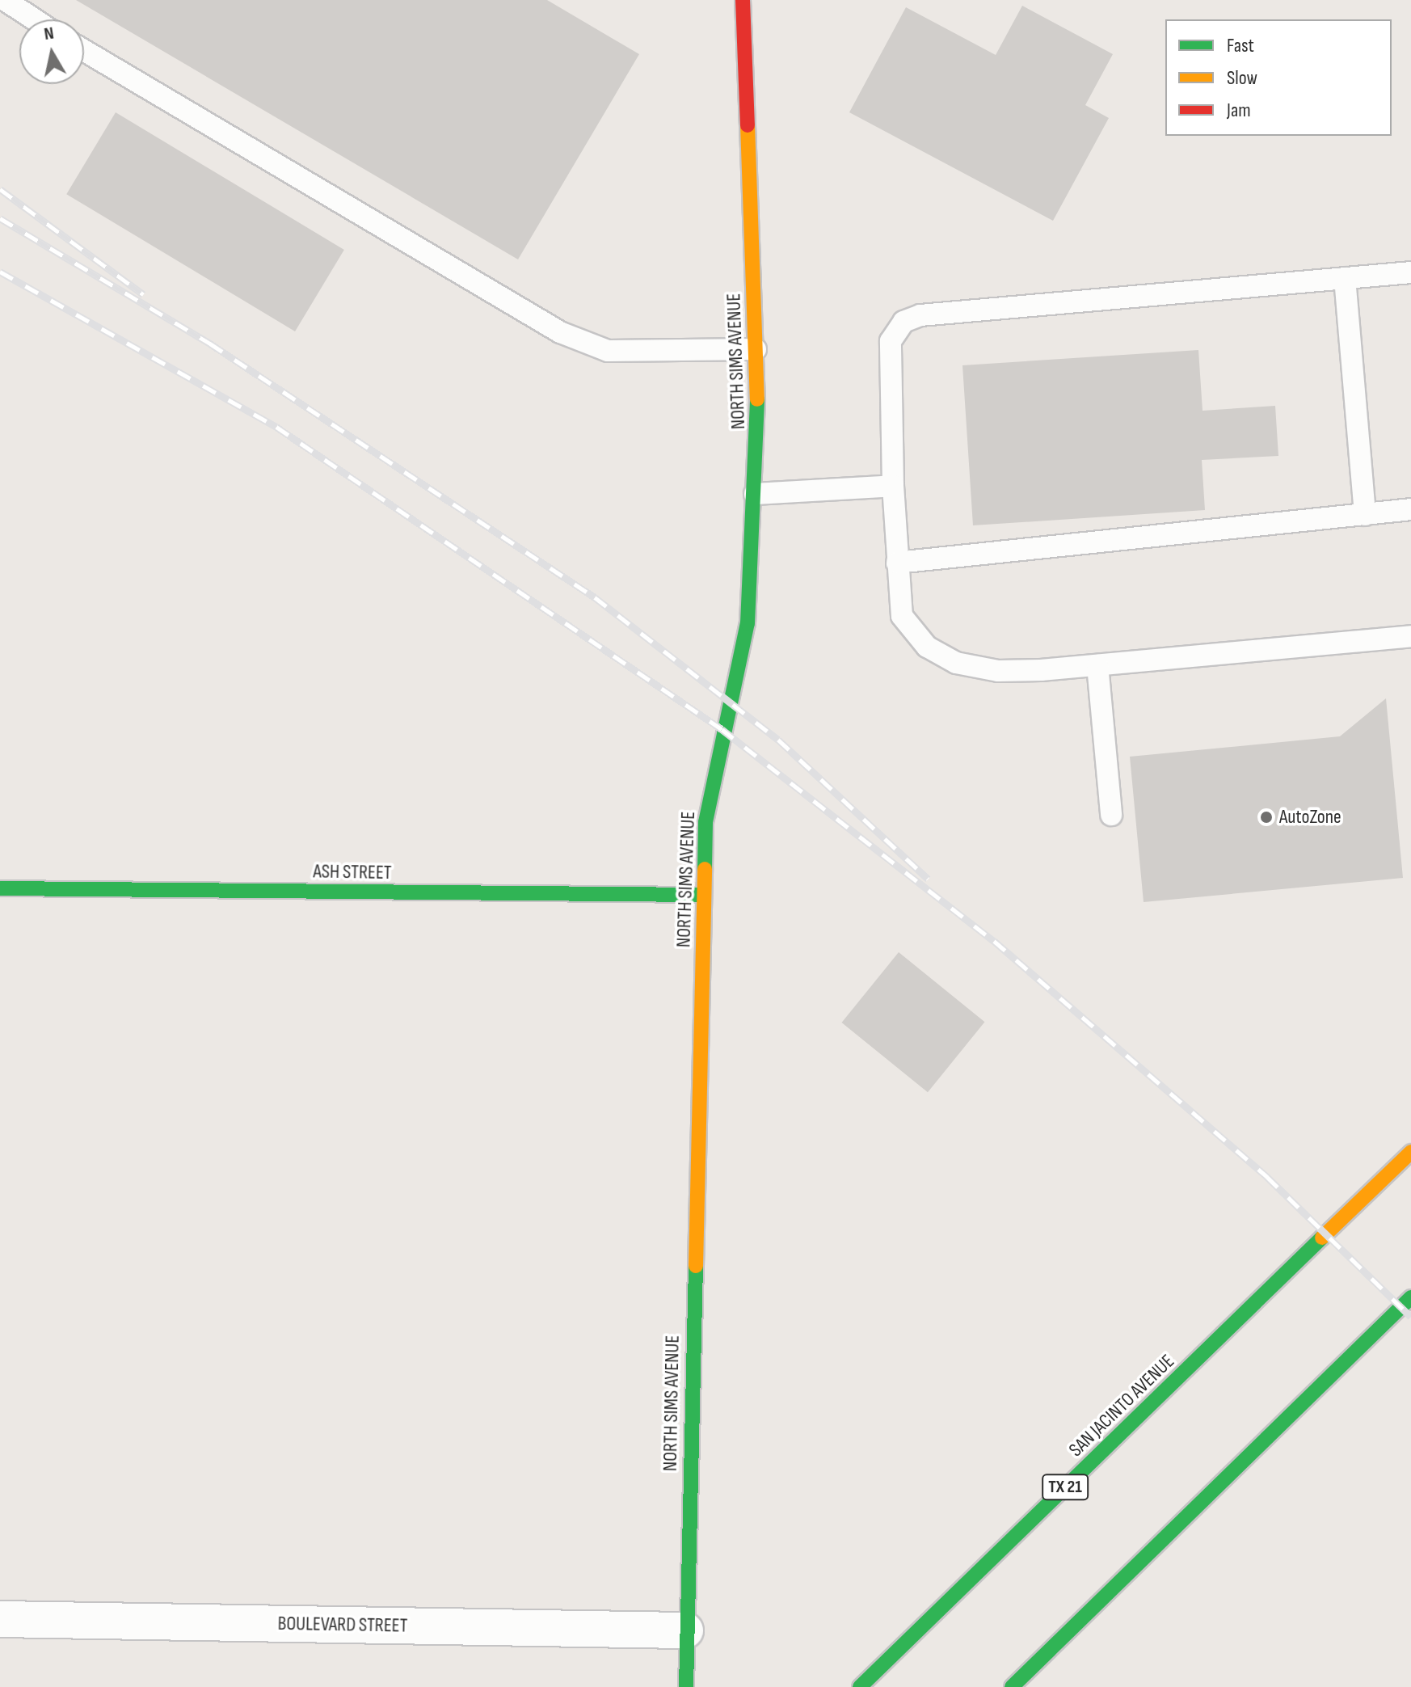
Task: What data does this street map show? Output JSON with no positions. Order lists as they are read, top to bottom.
{
  "streets": {
    "main road": [
      "NORTH SIMS AVENUE",
      "ASH STREET",
      "SAN JACINTO AVENUE",
      "TX 21"
    ],
    "street": ["BOULEVARD STREET"]
  },
  "crossings": [
    ["NORTH SIMS AVENUE", "ASH STREET"],
    ["NORTH SIMS AVENUE", "BOULEVARD STREET"]
  ],
  "places": ["AutoZone"],
  "legend": ["Fast", "Slow", "Jam"],
  "north": "top"
}
